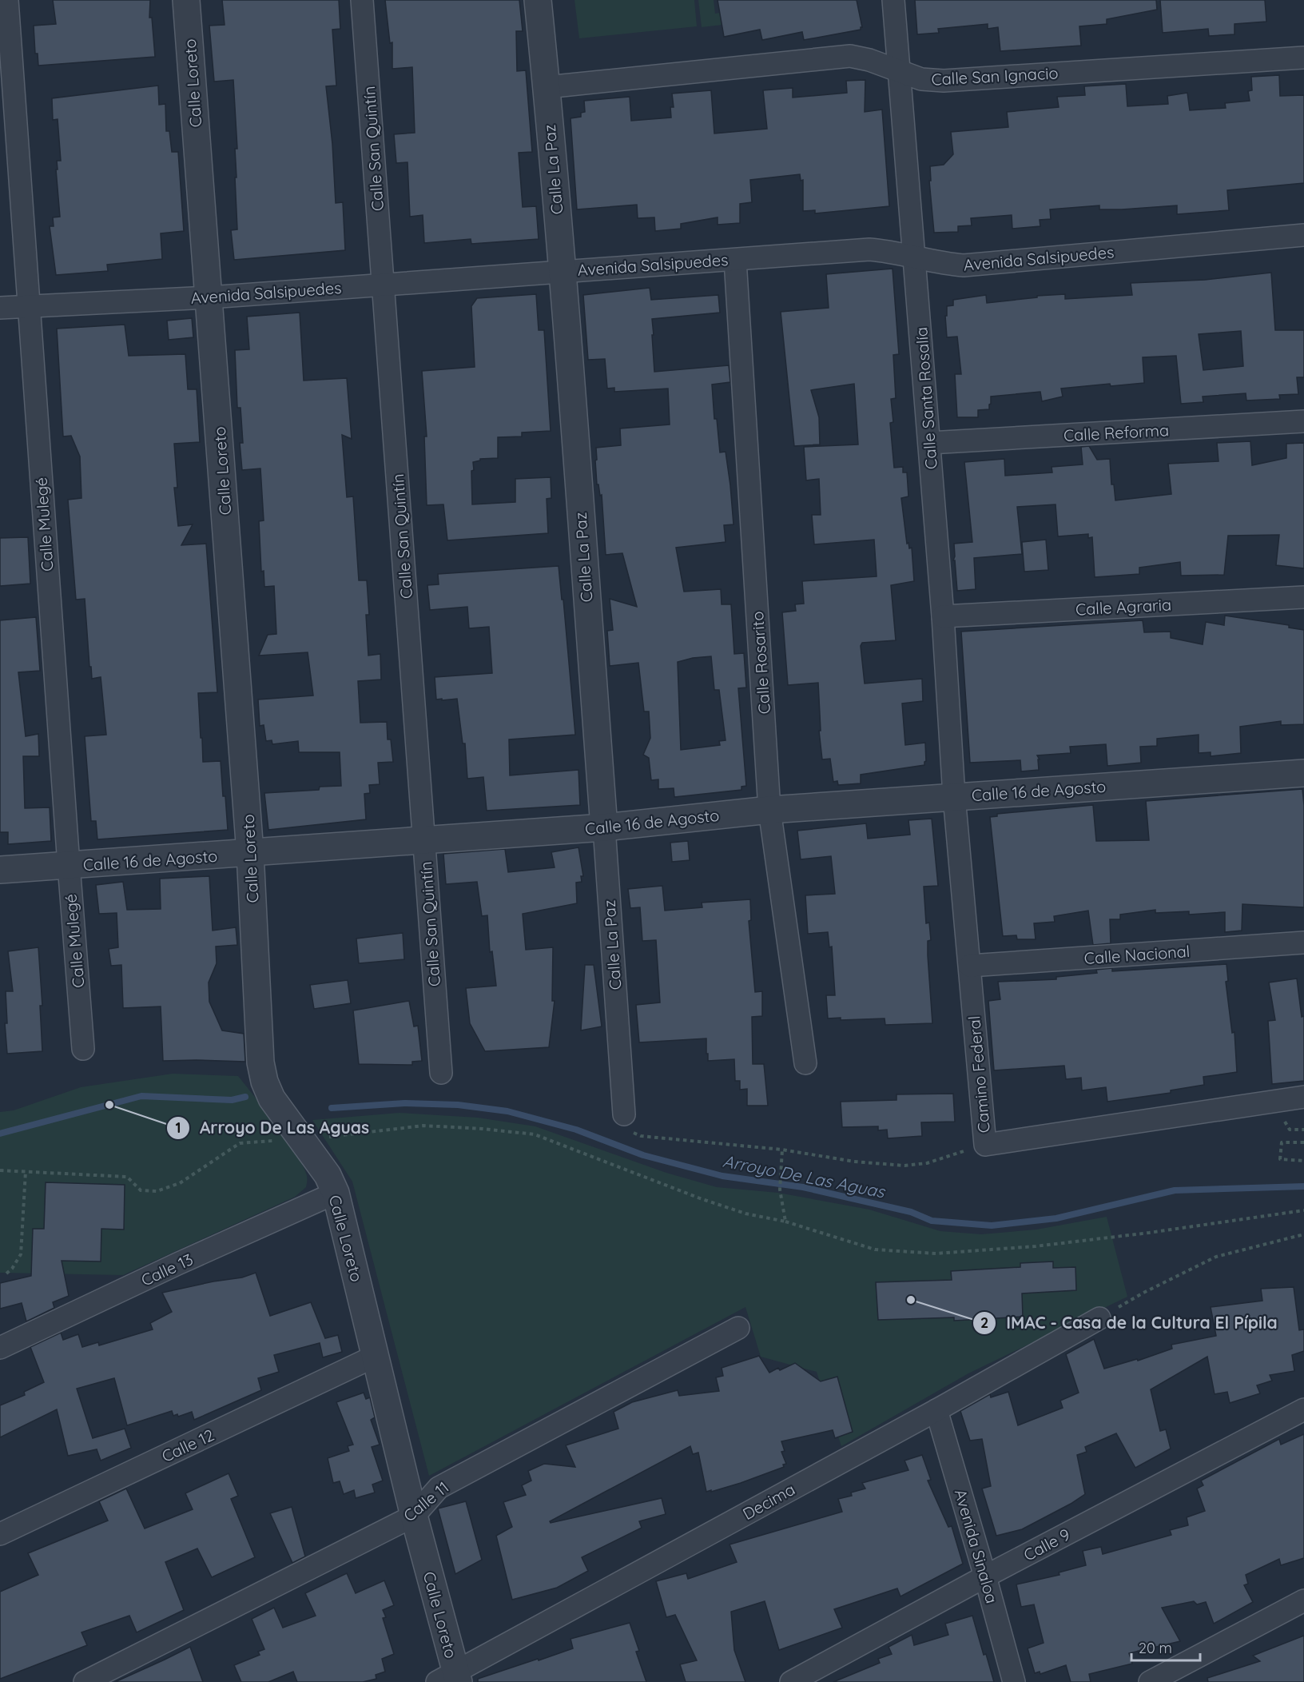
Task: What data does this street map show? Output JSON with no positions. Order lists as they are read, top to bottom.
{
  "streets": {
    "street": [
      "Calle San Ignacio",
      "Calle Loreto",
      "Calle San Quintín",
      "Calle La Paz",
      "Avenida Salsipuedes",
      "Calle Santa Rosalía",
      "Calle Reforma",
      "Calle Mulegé",
      "Calle Agraria",
      "Calle Rosarito",
      "Calle 16 de Agosto",
      "Calle Nacional",
      "Camino Federal",
      "Calle 13",
      "Calle 12",
      "Calle 11",
      "Decima",
      "Calle 9",
      "Avenida Sinaloa"
    ]
  },
  "crossings": [
    ["Calle San Ignacio", "Calle La Paz"],
    ["Calle San Ignacio", "Calle Santa Rosalía"],
    ["Calle Loreto", "Avenida Salsipuedes"],
    ["Calle Loreto", "Calle 16 de Agosto"],
    ["Calle Loreto", "Calle 13"],
    ["Calle Loreto", "Calle 12"],
    ["Calle Loreto", "Calle 11"],
    ["Calle Loreto", "Decima"],
    ["Calle San Quintín", "Avenida Salsipuedes"],
    ["Calle San Quintín", "Calle 16 de Agosto"],
    ["Calle La Paz", "Avenida Salsipuedes"],
    ["Calle La Paz", "Calle 16 de Agosto"],
    ["Avenida Salsipuedes", "Calle Santa Rosalía"],
    ["Avenida Salsipuedes", "Calle Mulegé"],
    ["Avenida Salsipuedes", "Calle Rosarito"],
    ["Calle Santa Rosalía", "Calle Reforma"],
    ["Calle Santa Rosalía", "Calle Agraria"],
    ["Calle Santa Rosalía", "Calle 16 de Agosto"],
    ["Calle Santa Rosalía", "Camino Federal"],
    ["Calle Mulegé", "Calle 16 de Agosto"],
    ["Calle Rosarito", "Calle 16 de Agosto"],
    ["Calle 16 de Agosto", "Camino Federal"],
    ["Calle Nacional", "Camino Federal"],
    ["Decima", "Avenida Sinaloa"],
    ["Calle 9", "Avenida Sinaloa"]
  ],
  "water": ["Arroyo De Las Aguas"],
  "places": ["Arroyo De Las Aguas", "IMAC - Casa de la Cultura El Pípila"],
  "scale_bar": "20 m"
}
